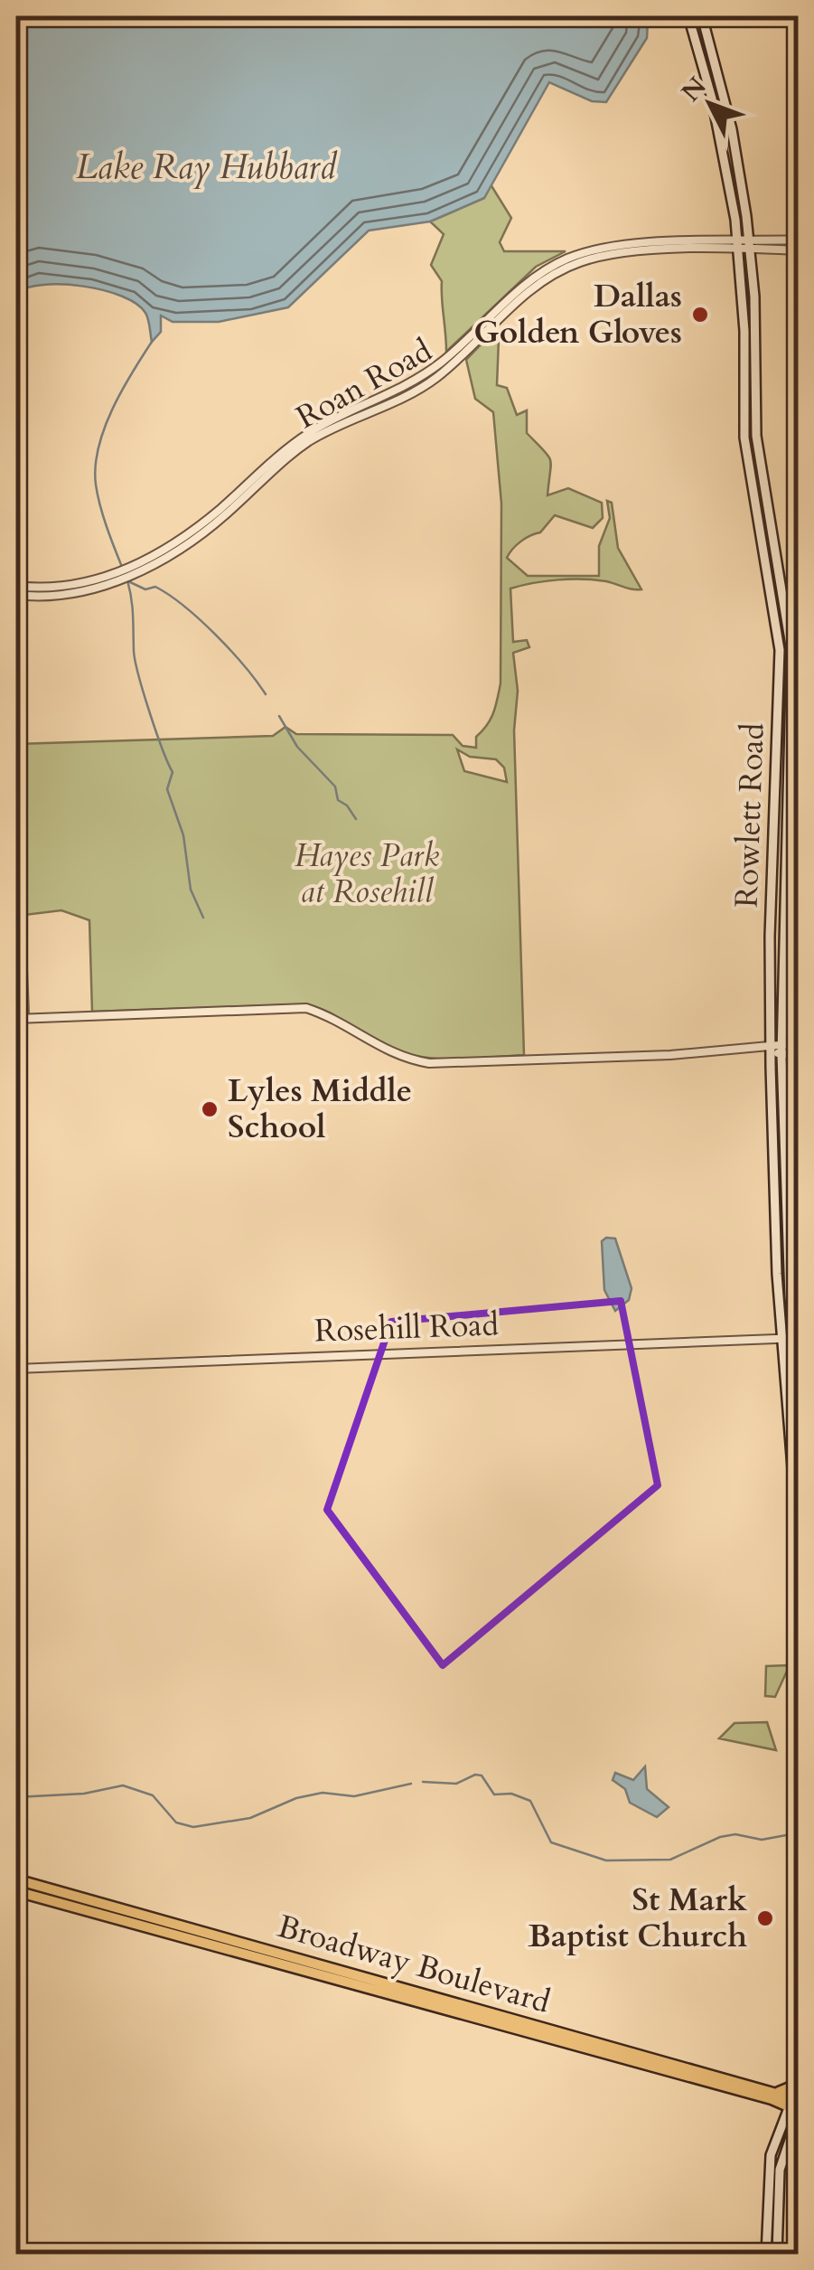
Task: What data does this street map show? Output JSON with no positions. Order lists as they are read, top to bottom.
{
  "streets": {
    "main road": ["Rowlett Road", "Broadway Boulevard"],
    "street": ["Roan Road", "Rosehill Road"]
  },
  "crossings": [
    ["Roan Road", "Rowlett Road"],
    ["Rowlett Road", "Rosehill Road"]
  ],
  "water": ["Lake Ray Hubbard"],
  "parks": ["Hayes Park at Rosehill"],
  "places": ["Dallas Golden Gloves", "Lyles Middle School", "St Mark Baptist Church"],
  "north": "top left"
}
